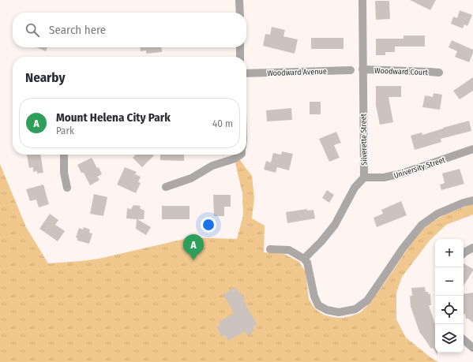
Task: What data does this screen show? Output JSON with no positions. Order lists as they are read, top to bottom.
{
  "streets": {
    "street": [
      "Woodward Court",
      "Woodward Avenue",
      "Silverette Street",
      "University Street"
    ]
  },
  "crossings": [
    ["Woodward Court", "Silverette Street"],
    ["Silverette Street", "University Street"]
  ],
  "page": {
    "search": "Search here",
    "heading": "Nearby",
    "list": [
      {
        "mark": "A",
        "name": "Mount Helena City Park",
        "note": "Park",
        "value": "40 m"
      }
    ],
    "pins": "A",
    "map_buttons": ["+", "−"]
  }
}
